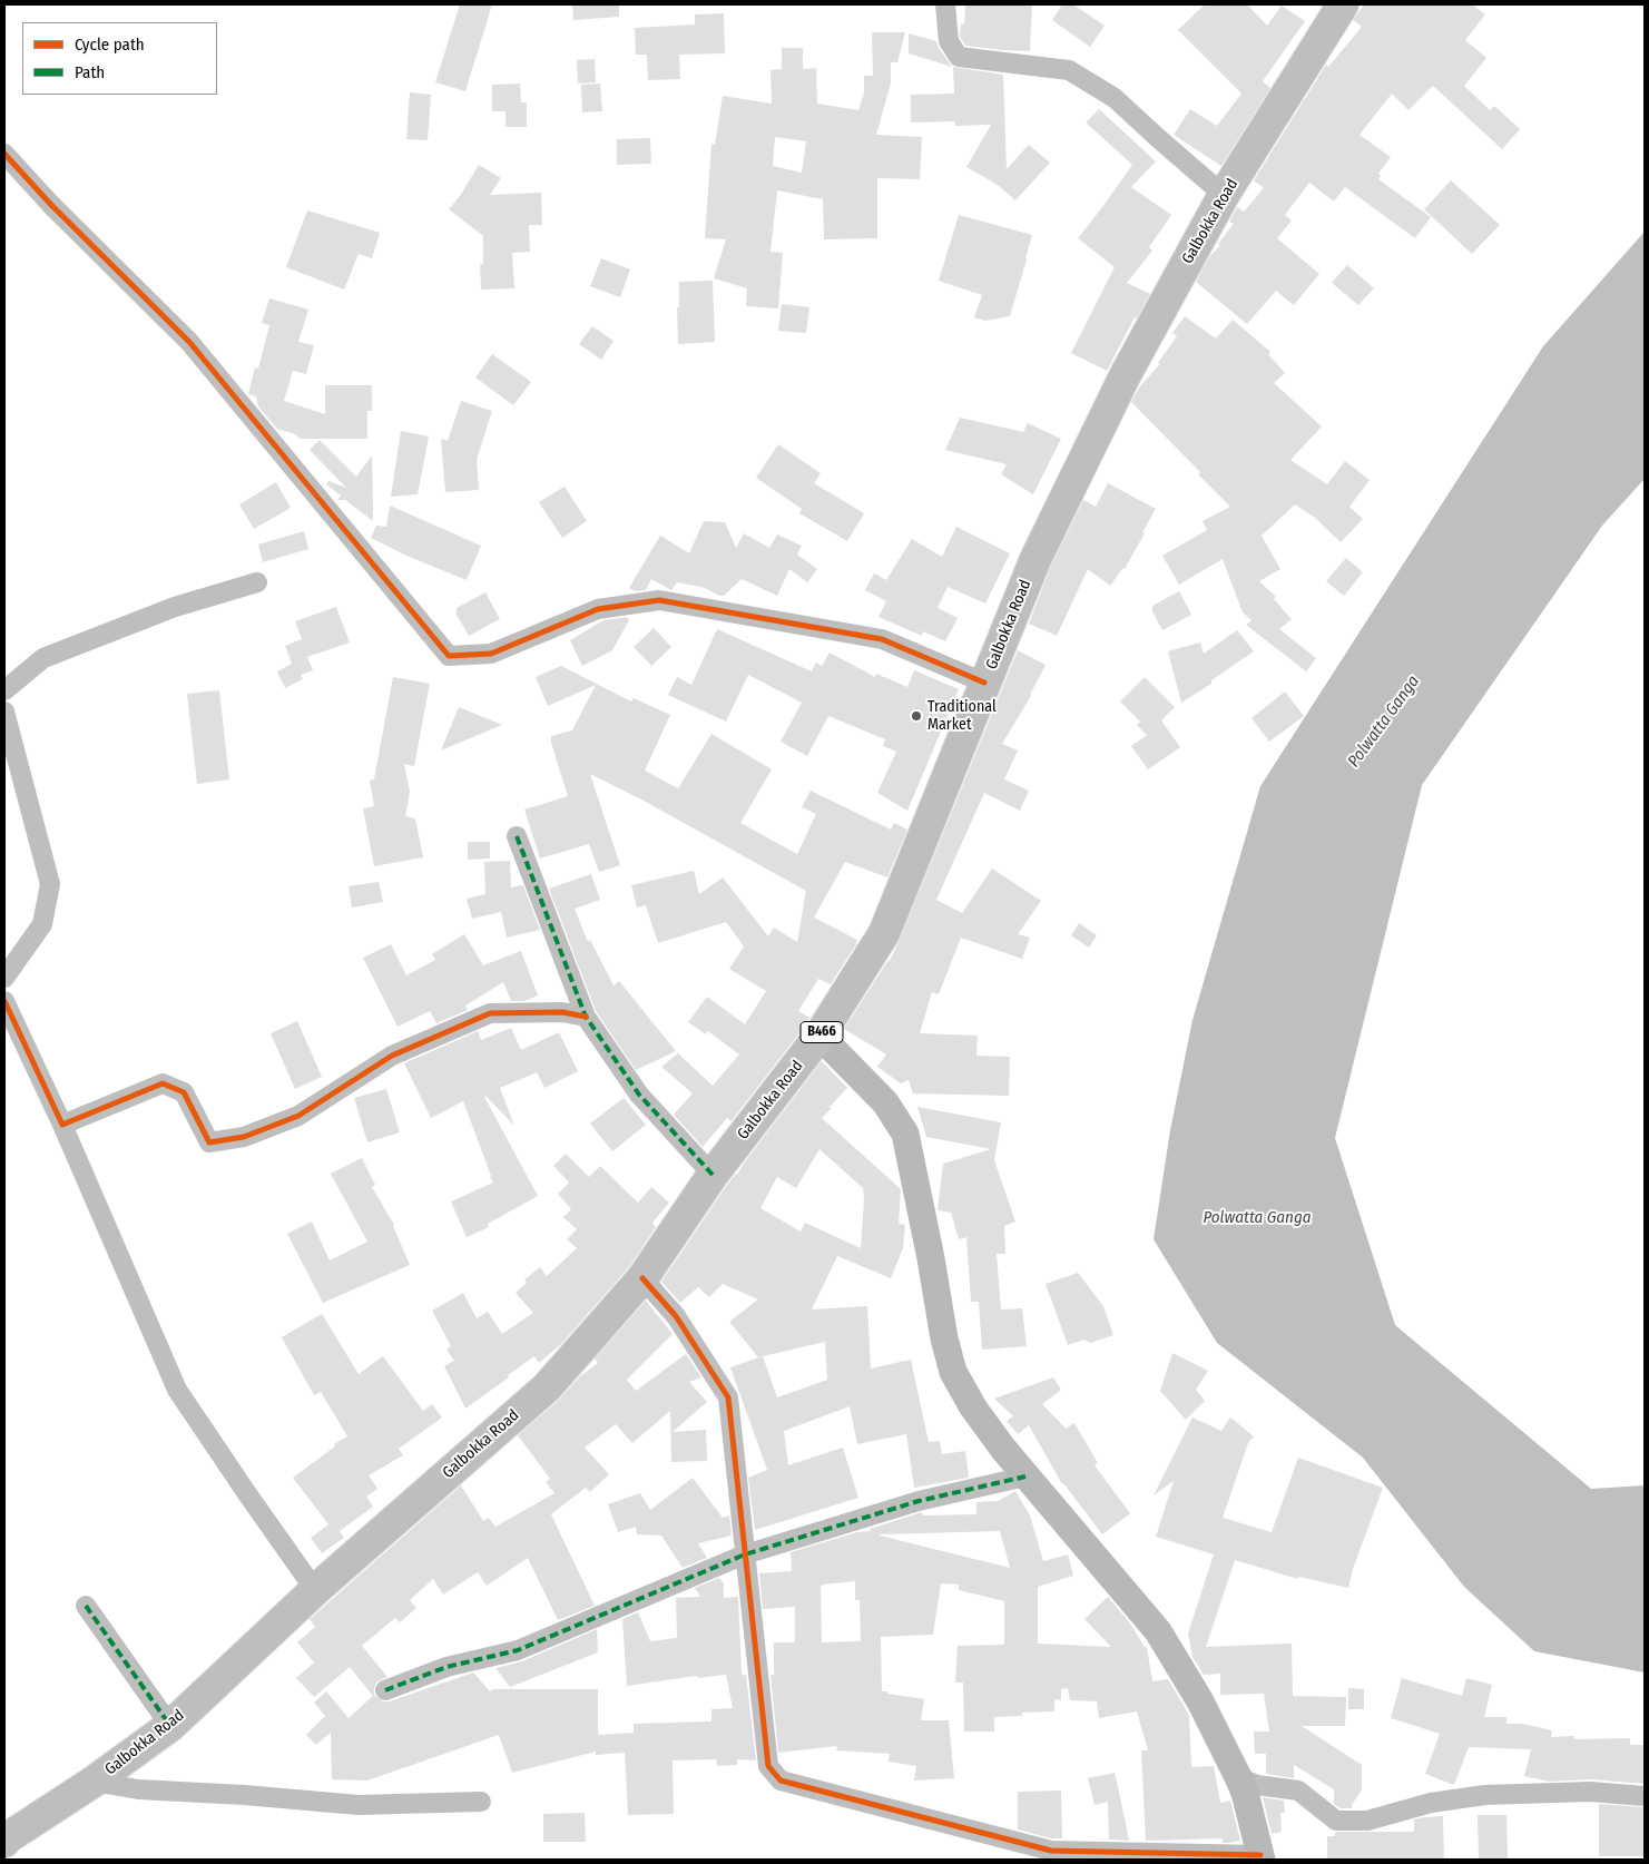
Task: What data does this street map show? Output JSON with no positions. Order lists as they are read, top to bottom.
{
  "streets": {
    "main road": ["Galbokka Road", "B466"]
  },
  "water": ["Polwatta Ganga"],
  "places": ["Traditional Market"],
  "legend": ["Cycle path", "Path"]
}
